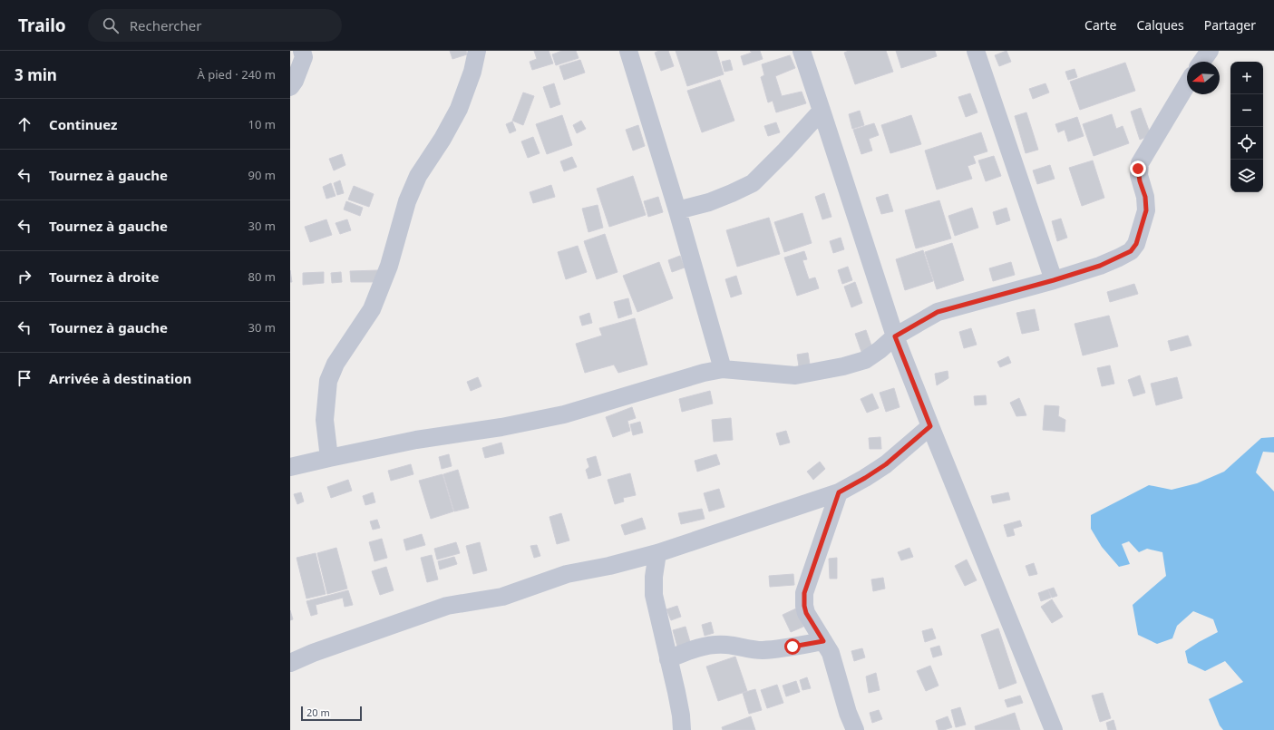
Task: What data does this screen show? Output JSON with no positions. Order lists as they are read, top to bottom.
{
  "scale_bar": "20 m",
  "north": "left",
  "page": {
    "header": "Trailo",
    "search": "Rechercher",
    "nav": ["Carte", "Calques", "Partager"],
    "heading": ["3 min", "À pied · 240 m"],
    "map_buttons": ["+", "−"],
    "list": [
      ["Continuez", "10 m"],
      ["Tournez à gauche", "90 m"],
      ["Tournez à gauche", "30 m"],
      ["Tournez à droite", "80 m"],
      ["Tournez à gauche", "30 m"],
      "Arrivée à destination"
    ],
    "scale": "20 m"
  }
}
